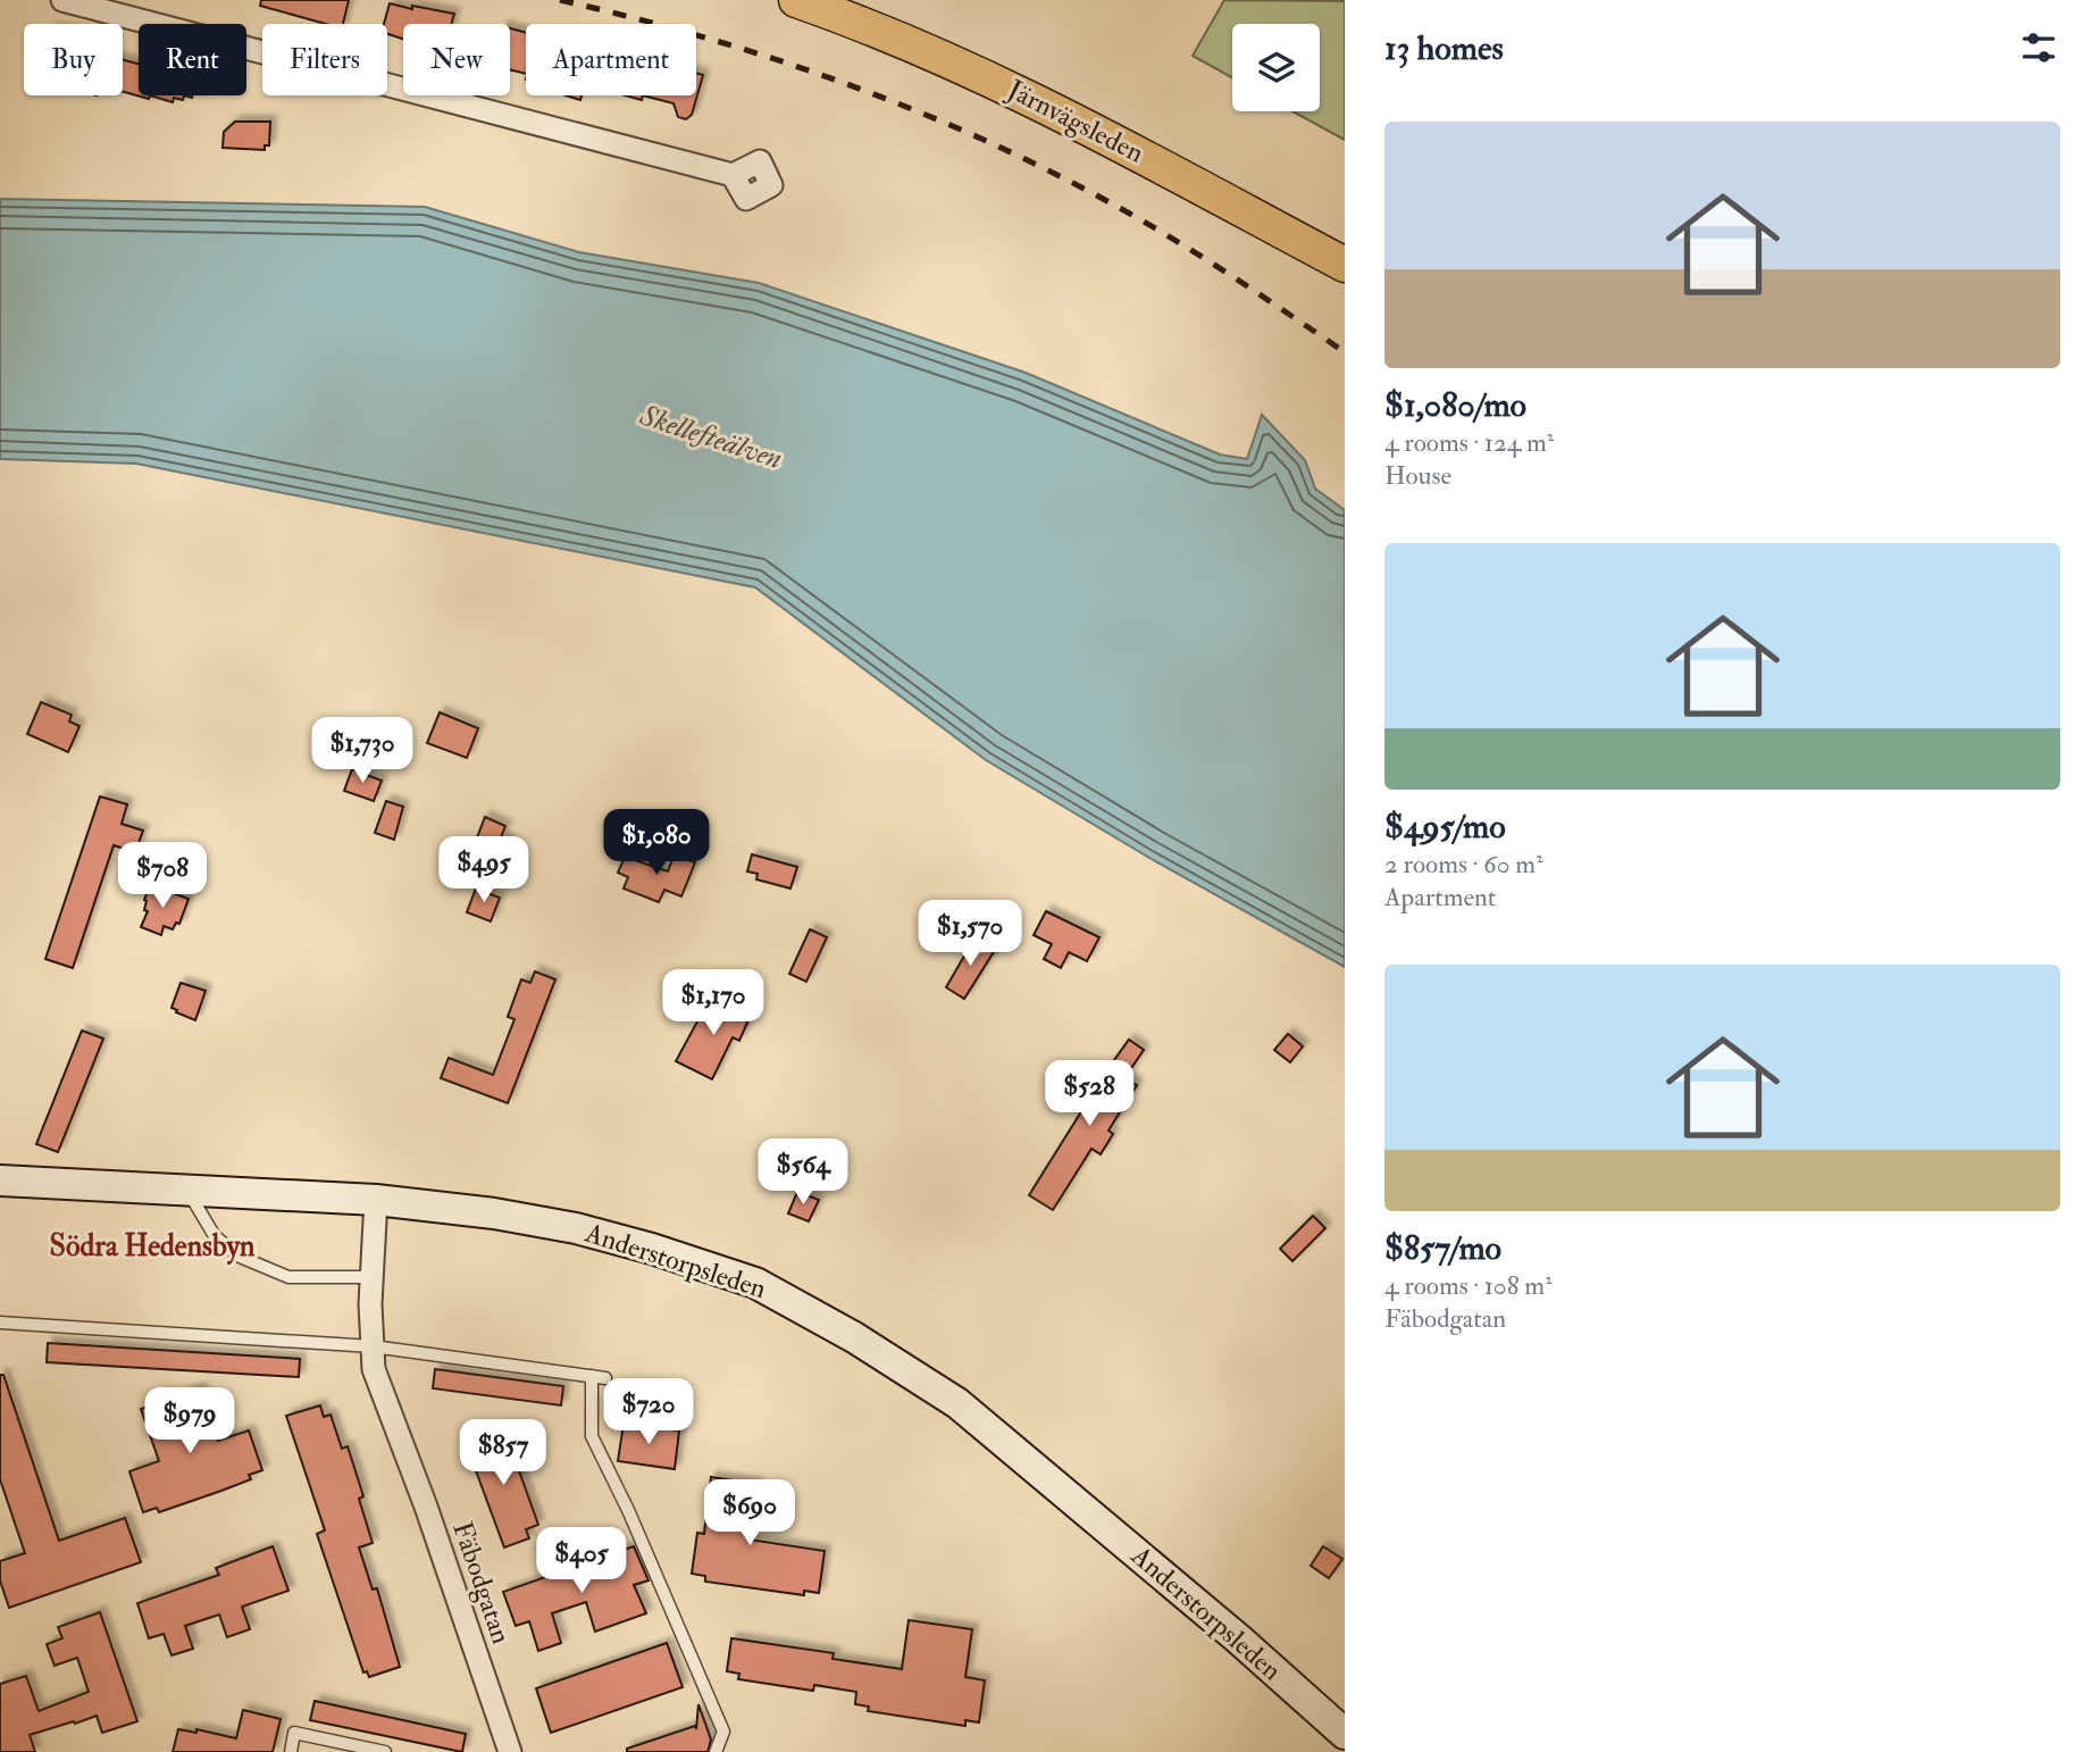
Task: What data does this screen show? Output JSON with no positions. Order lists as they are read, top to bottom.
{
  "streets": {
    "main road": ["Järnvägsleden", "Anderstorpsleden"],
    "street": ["Fäbodgatan"]
  },
  "crossings": [
    ["Anderstorpsleden", "Fäbodgatan"]
  ],
  "districts": ["Södra Hedensbyn"],
  "water": ["Skellefteälven"],
  "page": {
    "heading": "13 homes",
    "chip": [
      "Buy",
      "Rent",
      "Filters",
      "New",
      "Apartment"
    ],
    "list": [
      {
        "name": "$1,080/mo",
        "note": "4 rooms · 124 m² · House"
      },
      {
        "name": "$495/mo",
        "note": "2 rooms · 60 m² · Apartment"
      },
      {
        "name": "$857/mo",
        "note": "4 rooms · 108 m² · Fäbodgatan"
      }
    ],
    "price": [
      "$1,730",
      "$1,080",
      "$495",
      "$708",
      "$1,570",
      "$1,170",
      "$528",
      "$564",
      "$720",
      "$979",
      "$857",
      "$690",
      "$405"
    ]
  }
}
